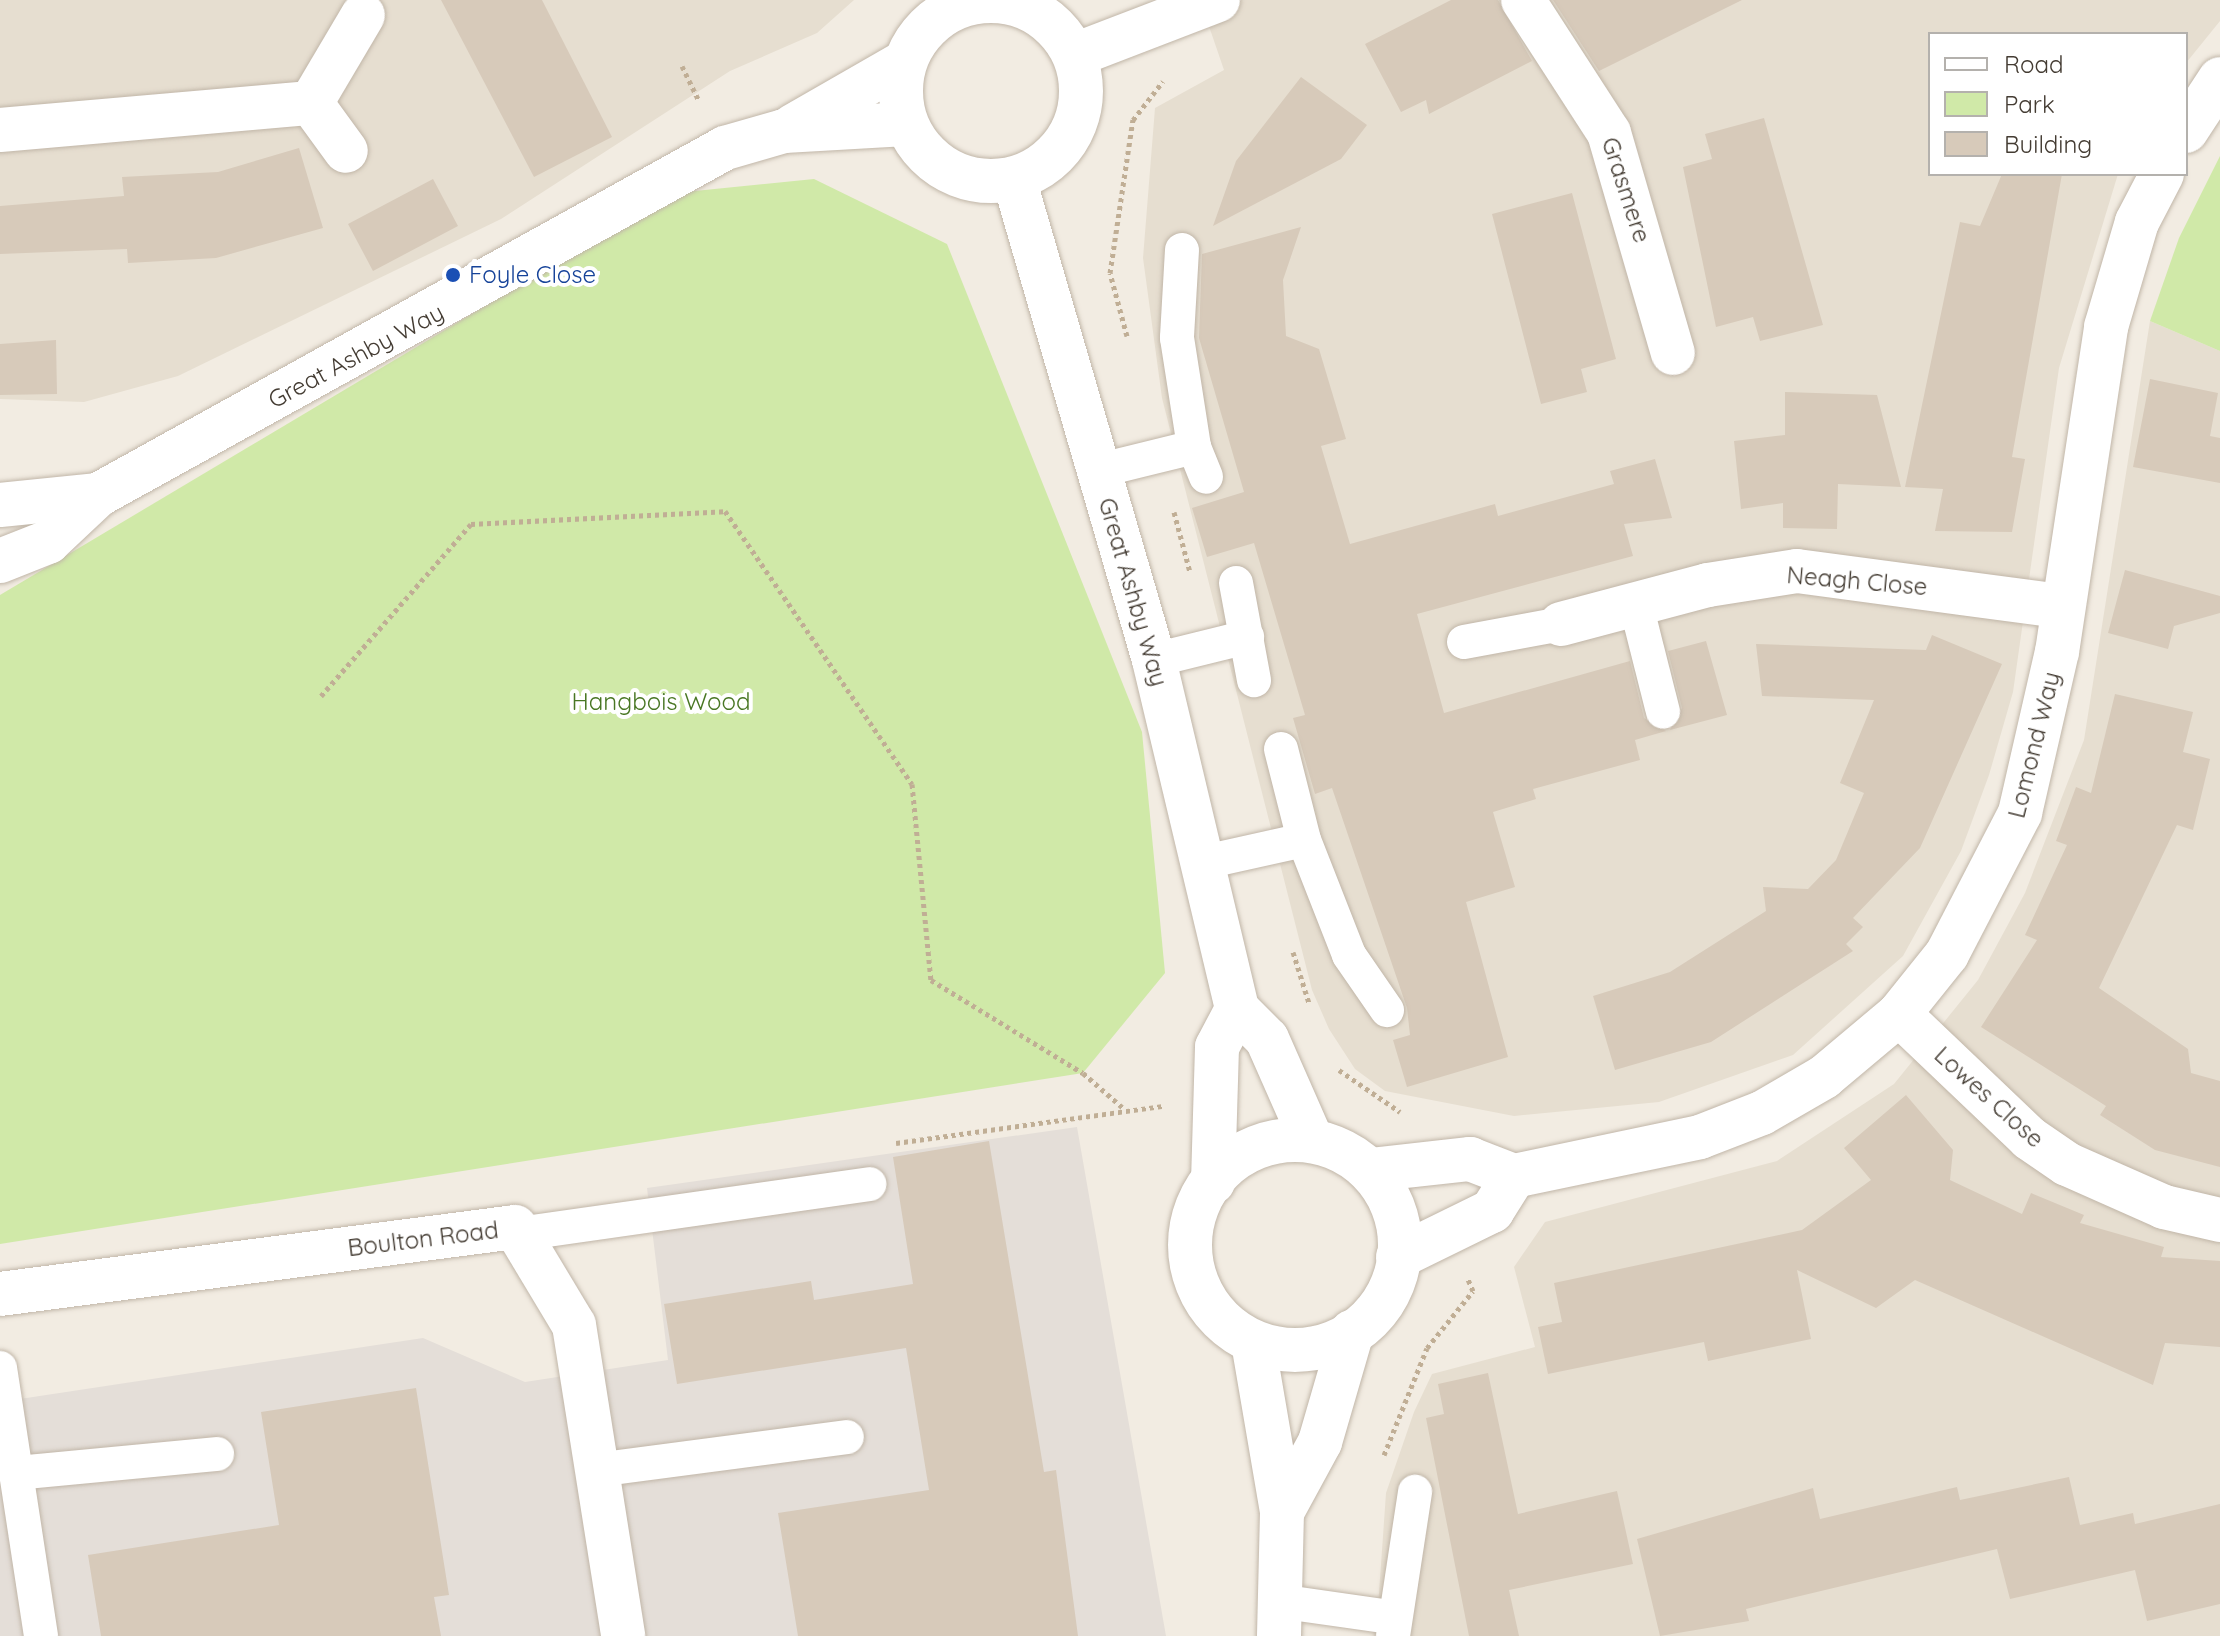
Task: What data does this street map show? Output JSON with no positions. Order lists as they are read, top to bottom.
{
  "streets": {
    "street": [
      "Grasmere",
      "Great Ashby Way",
      "Neagh Close",
      "Lomond Way",
      "Lowes Close",
      "Boulton Road"
    ]
  },
  "crossings": [
    ["Neagh Close", "Lomond Way"],
    ["Lomond Way", "Lowes Close"]
  ],
  "parks": ["Hangbois Wood"],
  "places": ["Foyle Close"],
  "legend": ["Road", "Park", "Building"]
}
